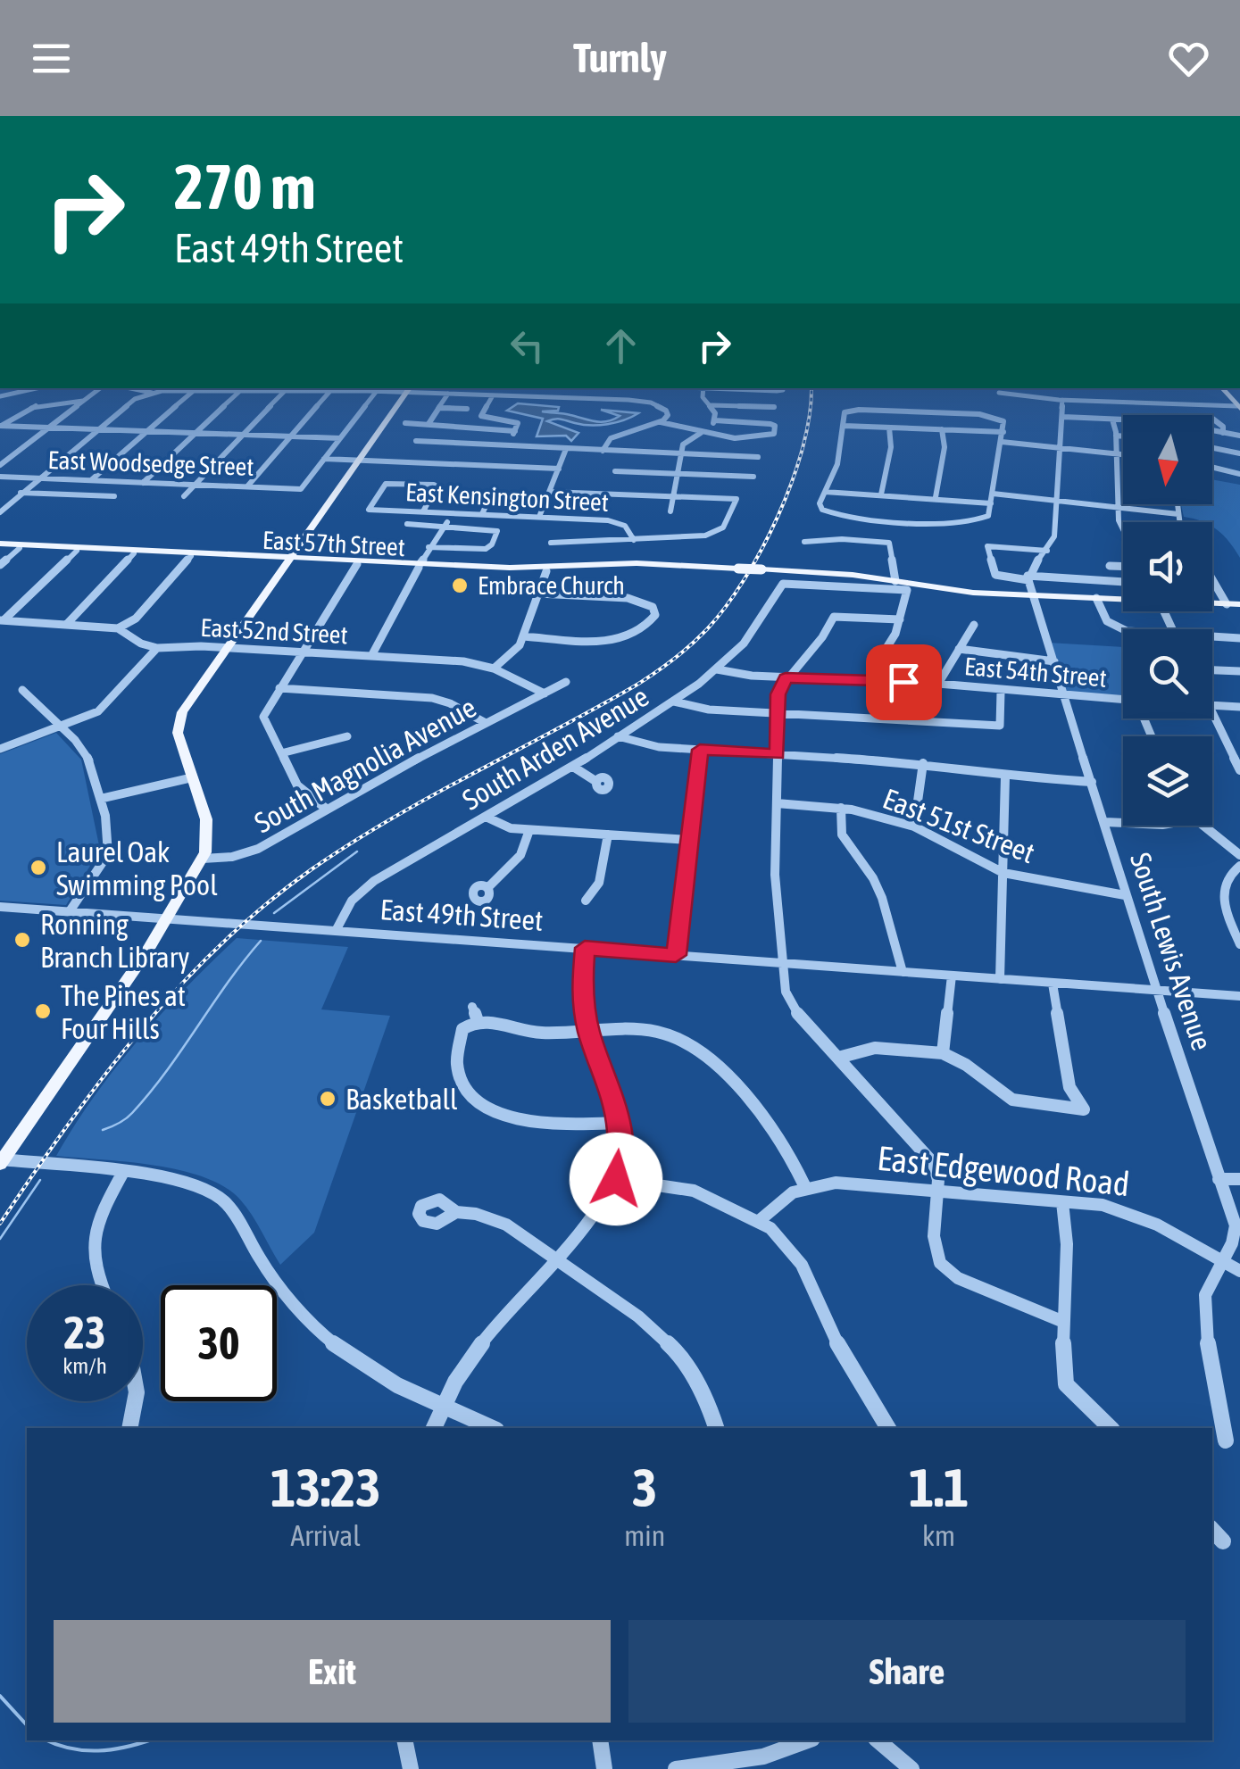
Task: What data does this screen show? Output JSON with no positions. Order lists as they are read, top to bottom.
{
  "streets": {
    "main road": ["East 57th Street"],
    "street": [
      "East Woodsedge Street",
      "East Kensington Street",
      "East 52nd Street",
      "East 54th Street",
      "South Arden Avenue",
      "South Magnolia Avenue",
      "East 51st Street",
      "East 49th Street",
      "South Lewis Avenue",
      "East Edgewood Road"
    ]
  },
  "crossings": [
    ["East 57th Street", "South Lewis Avenue"],
    ["East 52nd Street", "South Magnolia Avenue"],
    ["East 54th Street", "South Arden Avenue"],
    ["East 54th Street", "South Lewis Avenue"],
    ["South Arden Avenue", "East 49th Street"],
    ["East 51st Street", "South Lewis Avenue"],
    ["East 49th Street", "South Lewis Avenue"],
    ["South Lewis Avenue", "East Edgewood Road"]
  ],
  "places": [
    "Embrace Church",
    "Laurel Oak Swimming Pool",
    "Ronning Branch Library",
    "The Pines at Four Hills",
    "Basketball"
  ],
  "north": "bottom",
  "page": {
    "header": "Turnly",
    "turn": ["270 m", "East 49th Street"],
    "speed": "23 km/h",
    "limit": "30",
    "eta": [
      "13:23",
      "Arrival",
      "3",
      "min",
      "1.1",
      "km"
    ],
    "buttons": ["Exit", "Share"]
  }
}
